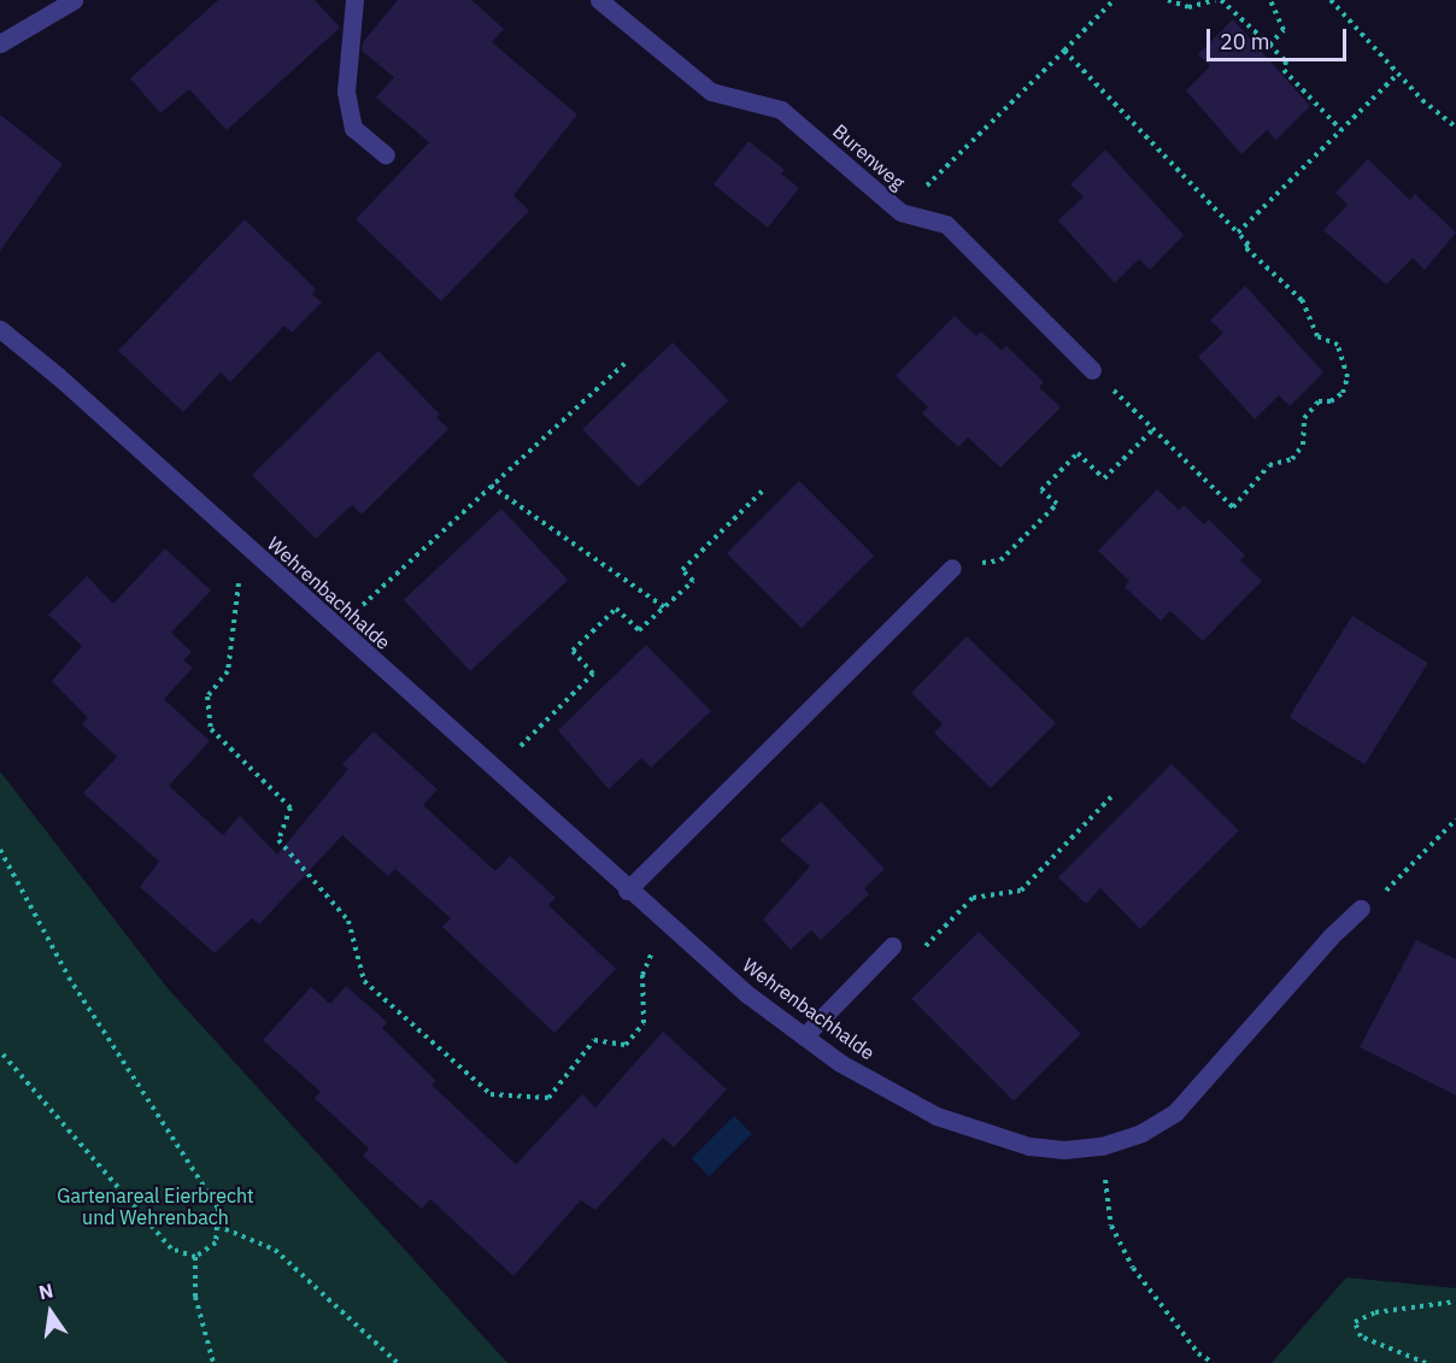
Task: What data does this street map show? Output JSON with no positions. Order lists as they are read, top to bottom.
{
  "streets": {
    "street": ["Burenweg", "Wehrenbachhalde"]
  },
  "parks": ["Gartenareal Eierbrecht und Wehrenbach"],
  "scale_bar": "20 m",
  "north": "top"
}
